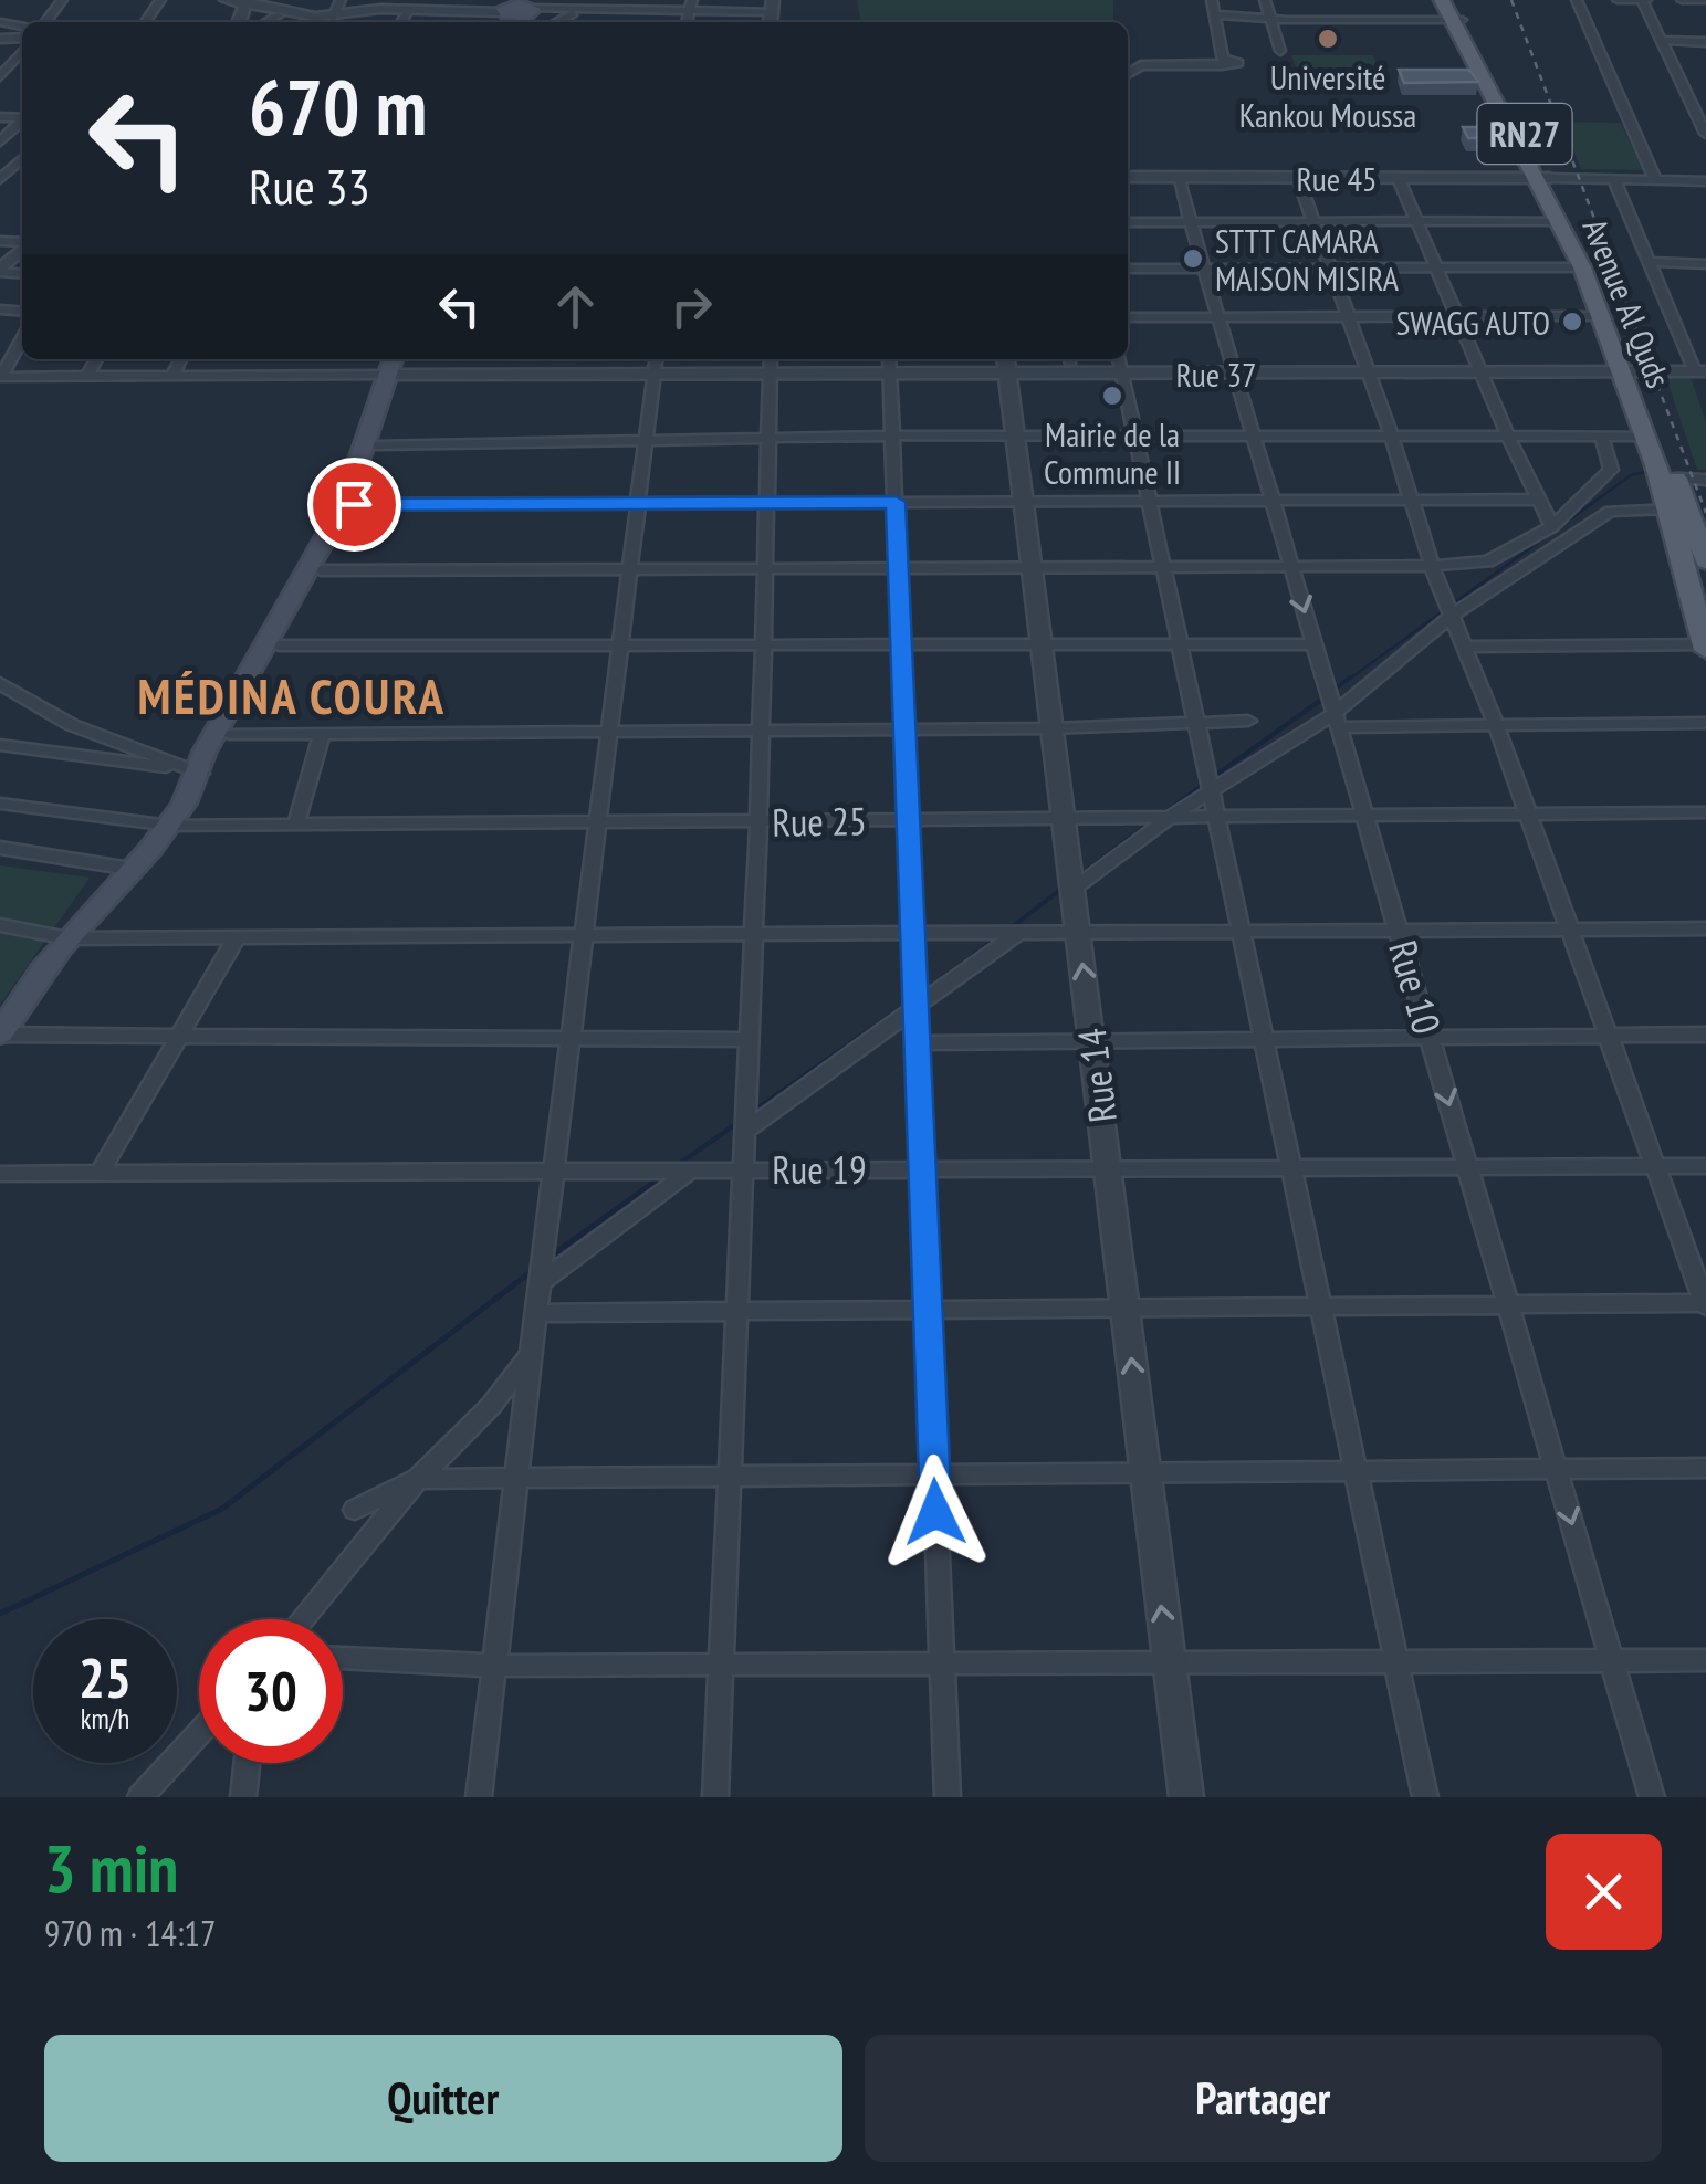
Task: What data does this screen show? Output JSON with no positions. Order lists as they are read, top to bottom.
{
  "streets": {
    "main road": ["RN27", "Avenue Al Quds"],
    "street": [
      "Rue 45",
      "Rue 37",
      "Rue 25",
      "Rue 10",
      "Rue 14",
      "Rue 19"
    ]
  },
  "crossings": [
    ["Rue 45", "Avenue Al Quds"],
    ["Rue 45", "Rue 10"],
    ["Avenue Al Quds", "Rue 37"],
    ["Rue 37", "Rue 10"],
    ["Rue 37", "Rue 14"],
    ["Rue 25", "Rue 10"],
    ["Rue 25", "Rue 14"],
    ["Rue 10", "Rue 19"],
    ["Rue 14", "Rue 19"]
  ],
  "districts": ["MÉDINA COURA"],
  "places": [
    "Université Kankou Moussa",
    "STTT CAMARA MAISON MISIRA",
    "SWAGG AUTO",
    "Mairie de la Commune II"
  ],
  "page": {
    "turn": ["670 m", "Rue 33"],
    "speed": "25 km/h",
    "limit": "30",
    "heading": ["3 min", "970 m · 14:17"],
    "buttons": ["Quitter", "Partager"]
  }
}
